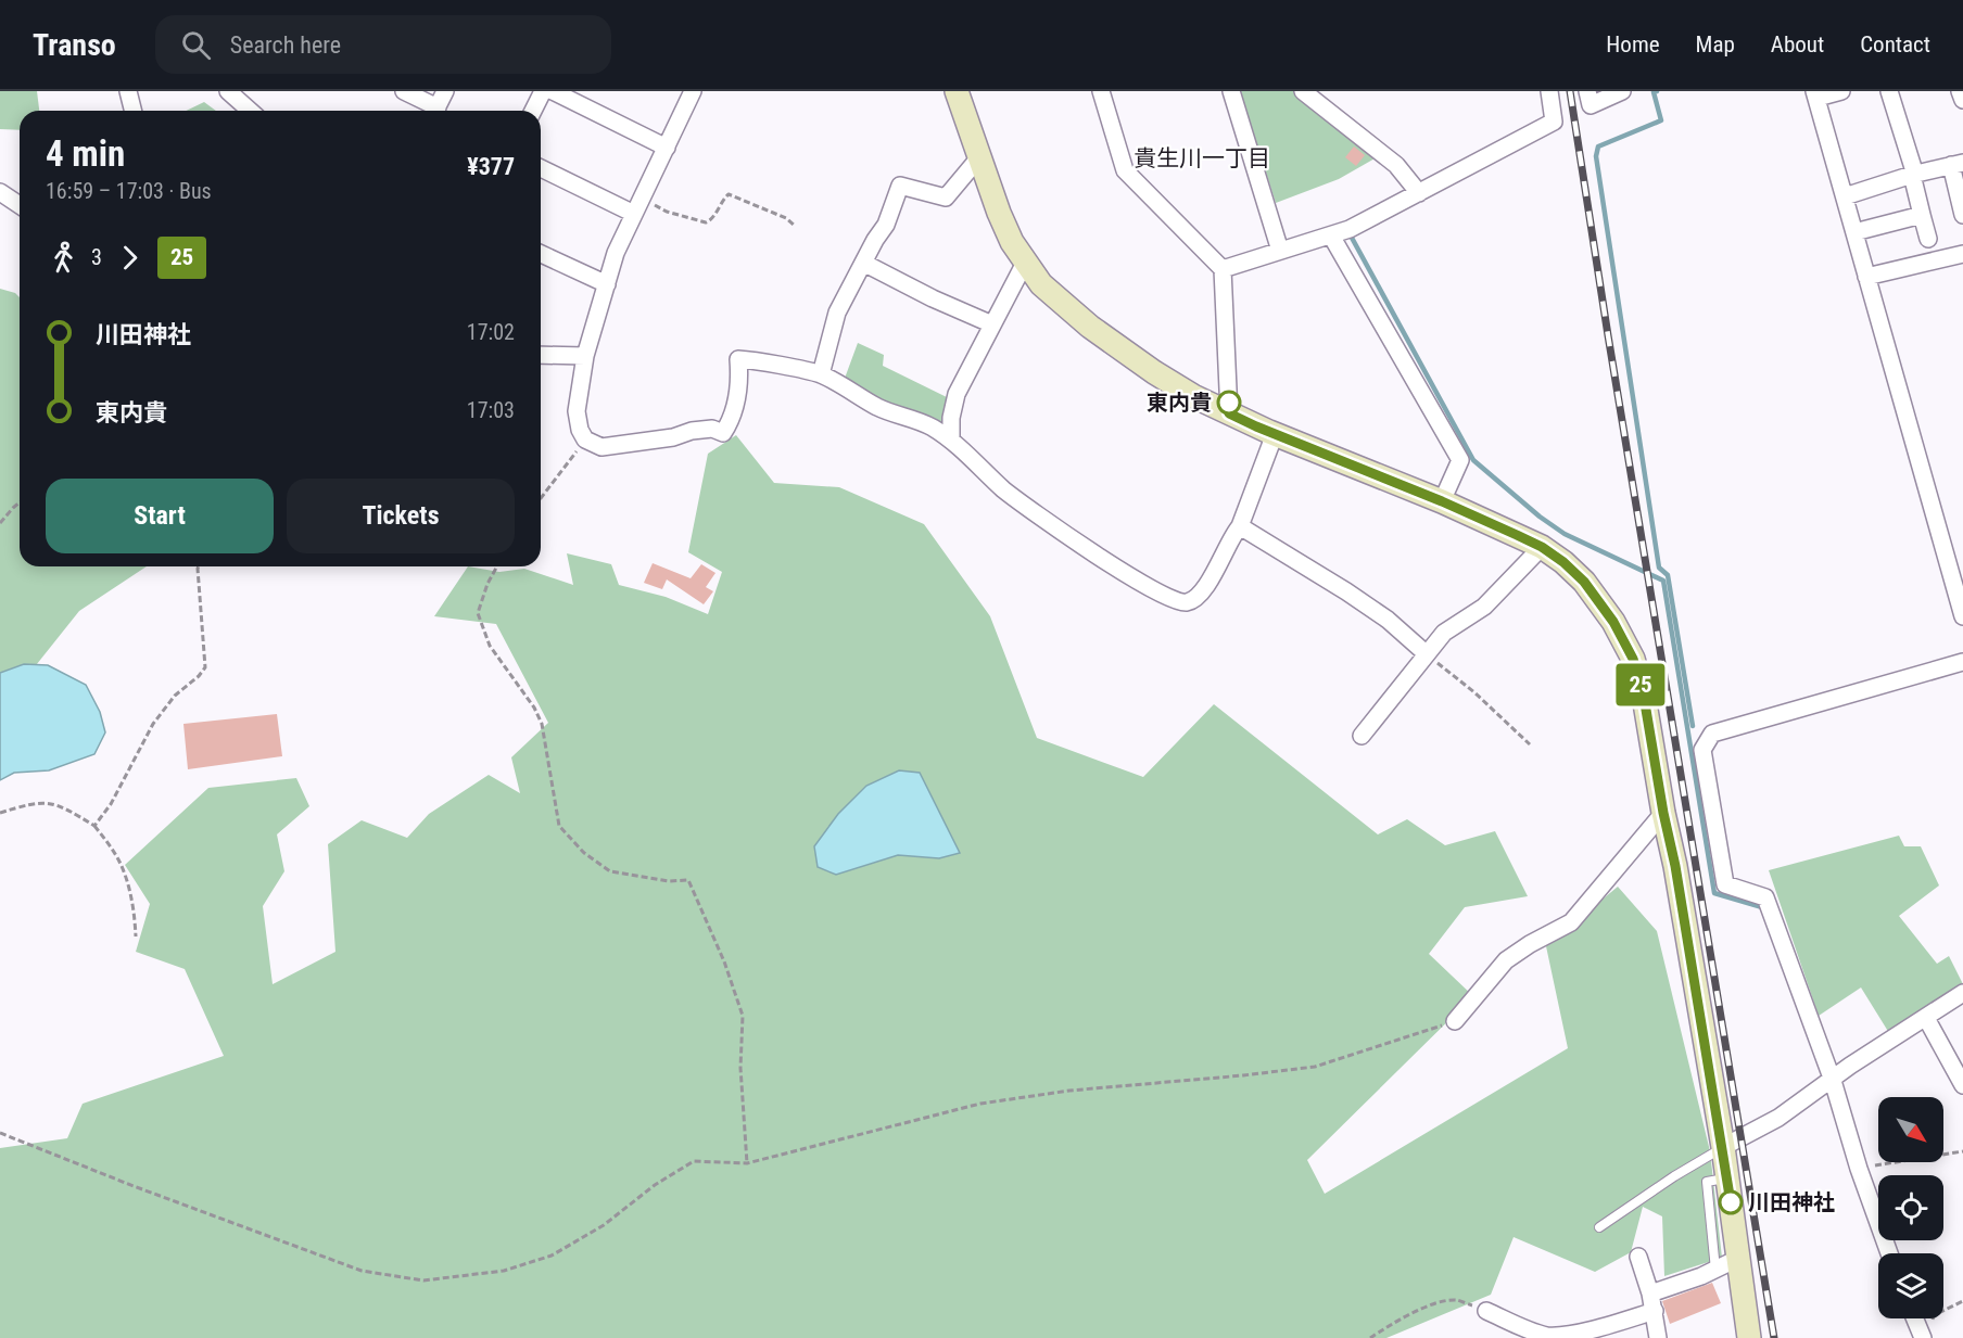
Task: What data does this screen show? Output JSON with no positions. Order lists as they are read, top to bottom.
{
  "districts": ["貴生川一丁目"],
  "places": ["東内貴", "川田神社"],
  "lines": ["bus line 25"],
  "north": "bottom right",
  "page": {
    "header": "Transo",
    "search": "Search here",
    "nav": [
      "Home",
      "Map",
      "About",
      "Contact"
    ],
    "on_map": "25",
    "heading": ["4 min", "16:59 – 17:03 · Bus", "¥377"],
    "legs": ["3", "25"],
    "list": [
      {
        "name": "川田神社",
        "value": "17:02"
      },
      {
        "name": "東内貴",
        "value": "17:03"
      }
    ],
    "buttons": ["Start", "Tickets"]
  }
}
